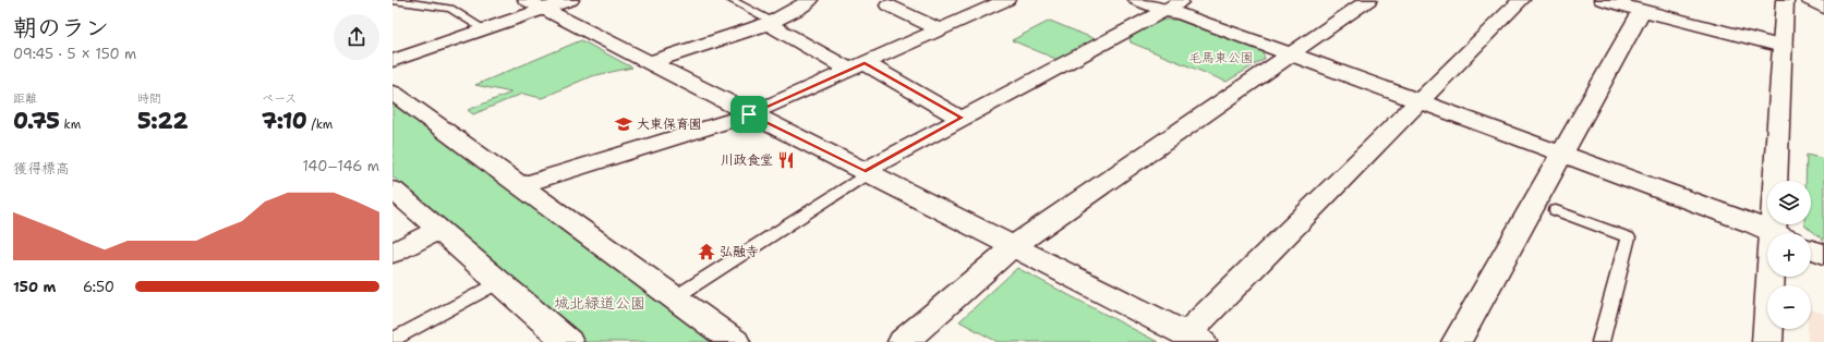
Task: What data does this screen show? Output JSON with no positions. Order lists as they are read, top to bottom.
{
  "parks": ["毛馬東公園", "城北緑道公園"],
  "places": {
    "school or university": ["大東保育園"],
    "restaurant": ["川政食堂"],
    "temple": ["弘融寺"]
  },
  "page": {
    "heading": ["朝のラン", "09:45 · 5 × 150 m"],
    "stats": [
      ["距離", "0.75 km"],
      ["時間", "5:22"],
      ["ペース", "7:10 /km"]
    ],
    "chart": ["獲得標高", "140–146 m"],
    "map_buttons": ["+", "−"],
    "list": [
      {
        "name": "150 m",
        "note": "6:50"
      }
    ]
  }
}
